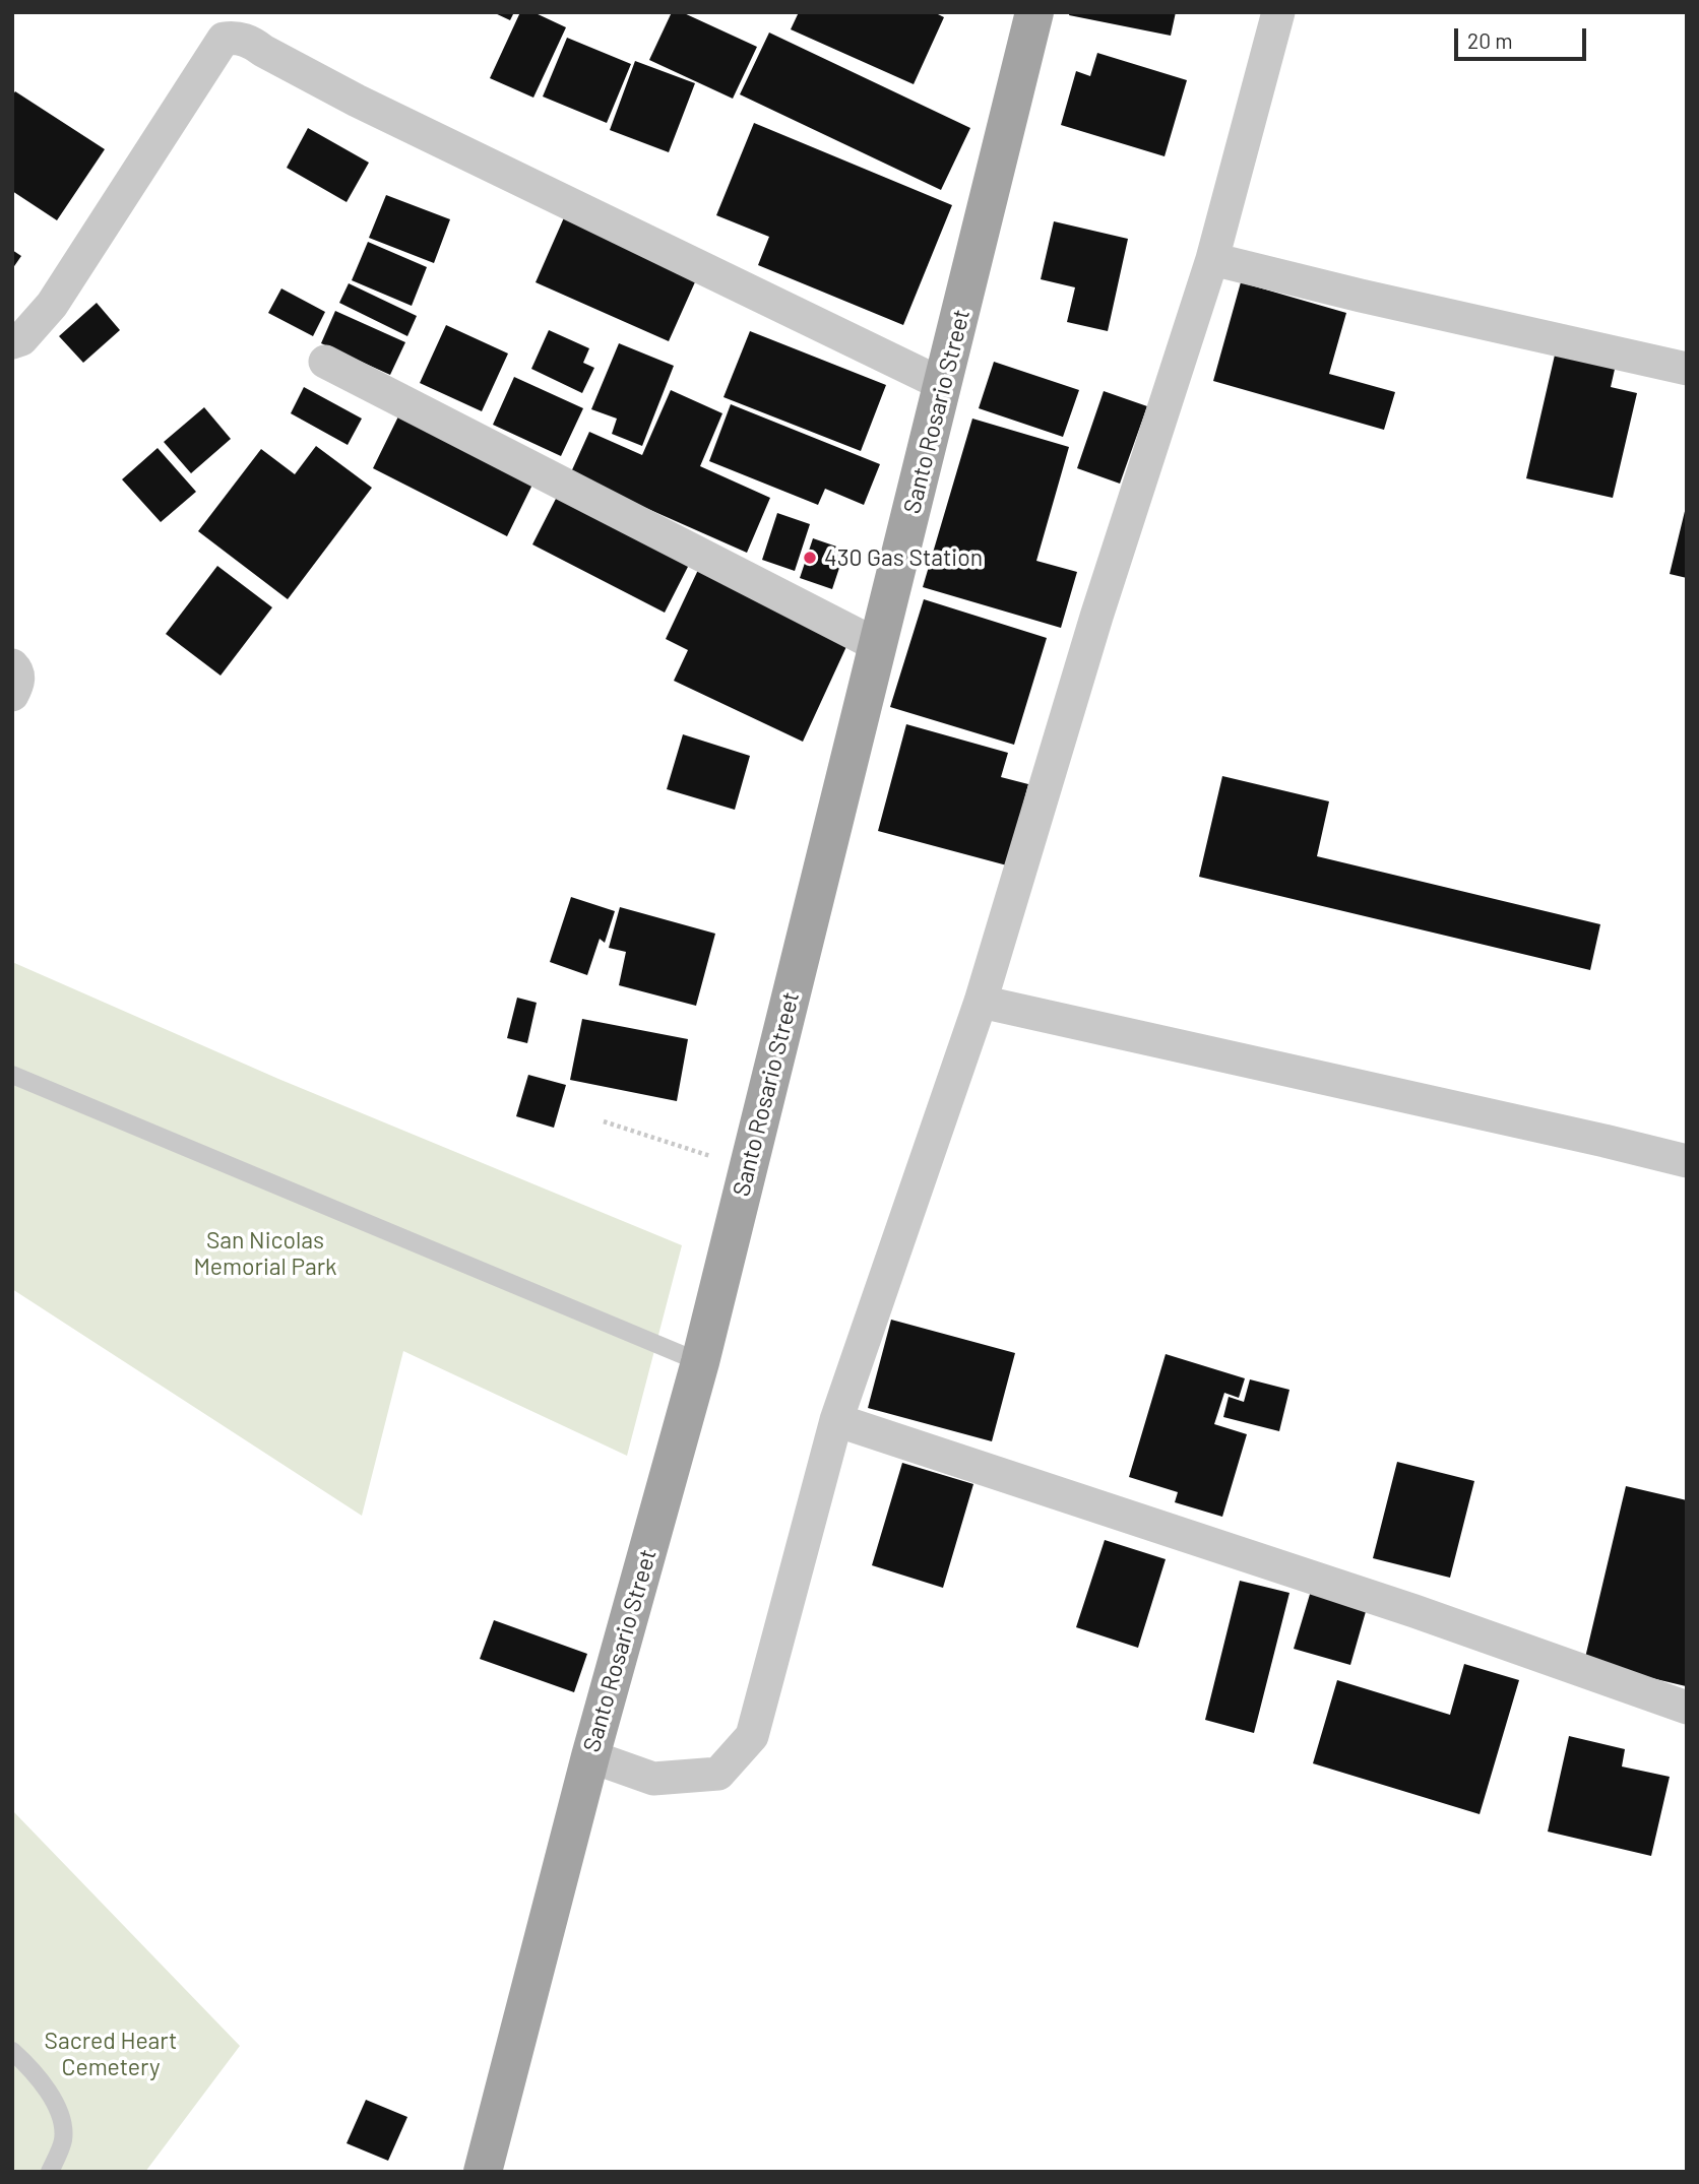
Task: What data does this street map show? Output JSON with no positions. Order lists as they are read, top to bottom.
{
  "streets": {
    "main road": ["Santo Rosario Street"]
  },
  "parks": ["San Nicolas Memorial Park", "Sacred Heart Cemetery"],
  "places": ["430 Gas Station"],
  "scale_bar": "20 m"
}
